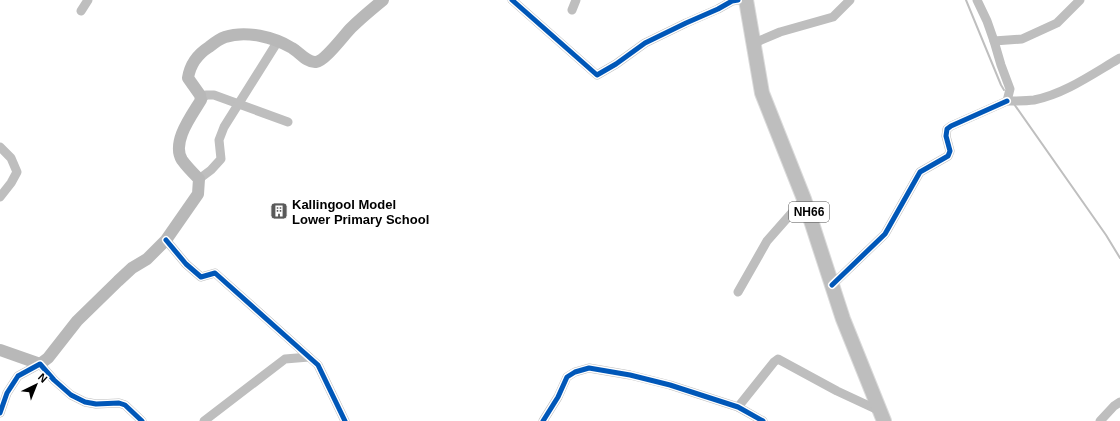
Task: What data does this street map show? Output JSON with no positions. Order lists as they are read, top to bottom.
{
  "streets": {
    "main road": ["NH66"]
  },
  "places": {
    "building": ["Kallingool Model Lower Primary School"]
  },
  "north": "top right"
}
